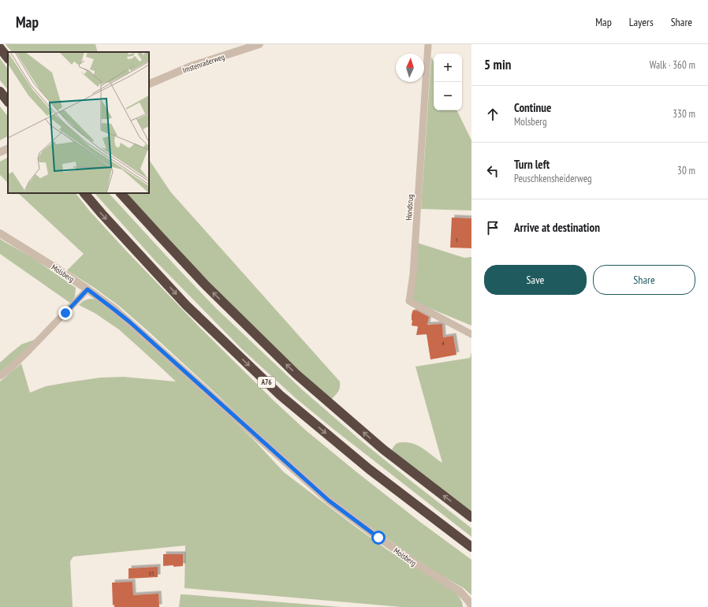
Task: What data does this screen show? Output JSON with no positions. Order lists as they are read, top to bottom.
{
  "streets": {
    "highway": ["A76"],
    "street": ["Imstenraderweg", "Hondsrug", "Molsberg"]
  },
  "house_numbers": ["3", "4", "83"],
  "north": "top",
  "page": {
    "header": "Map",
    "nav": ["Map", "Layers", "Share"],
    "heading": ["5 min", "Walk · 360 m"],
    "map_buttons": ["+", "−"],
    "list": [
      ["Continue", "Molsberg", "330 m"],
      ["Turn left", "Peuschkensheiderweg", "30 m"],
      "Arrive at destination"
    ],
    "buttons": ["Save", "Share"]
  }
}
